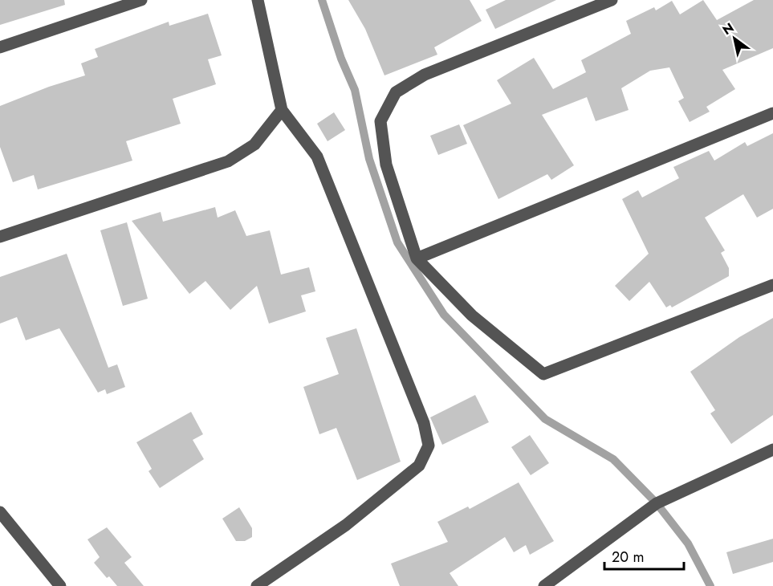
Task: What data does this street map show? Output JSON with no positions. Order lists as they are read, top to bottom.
{
  "scale_bar": "20 m",
  "north": "top left"
}
